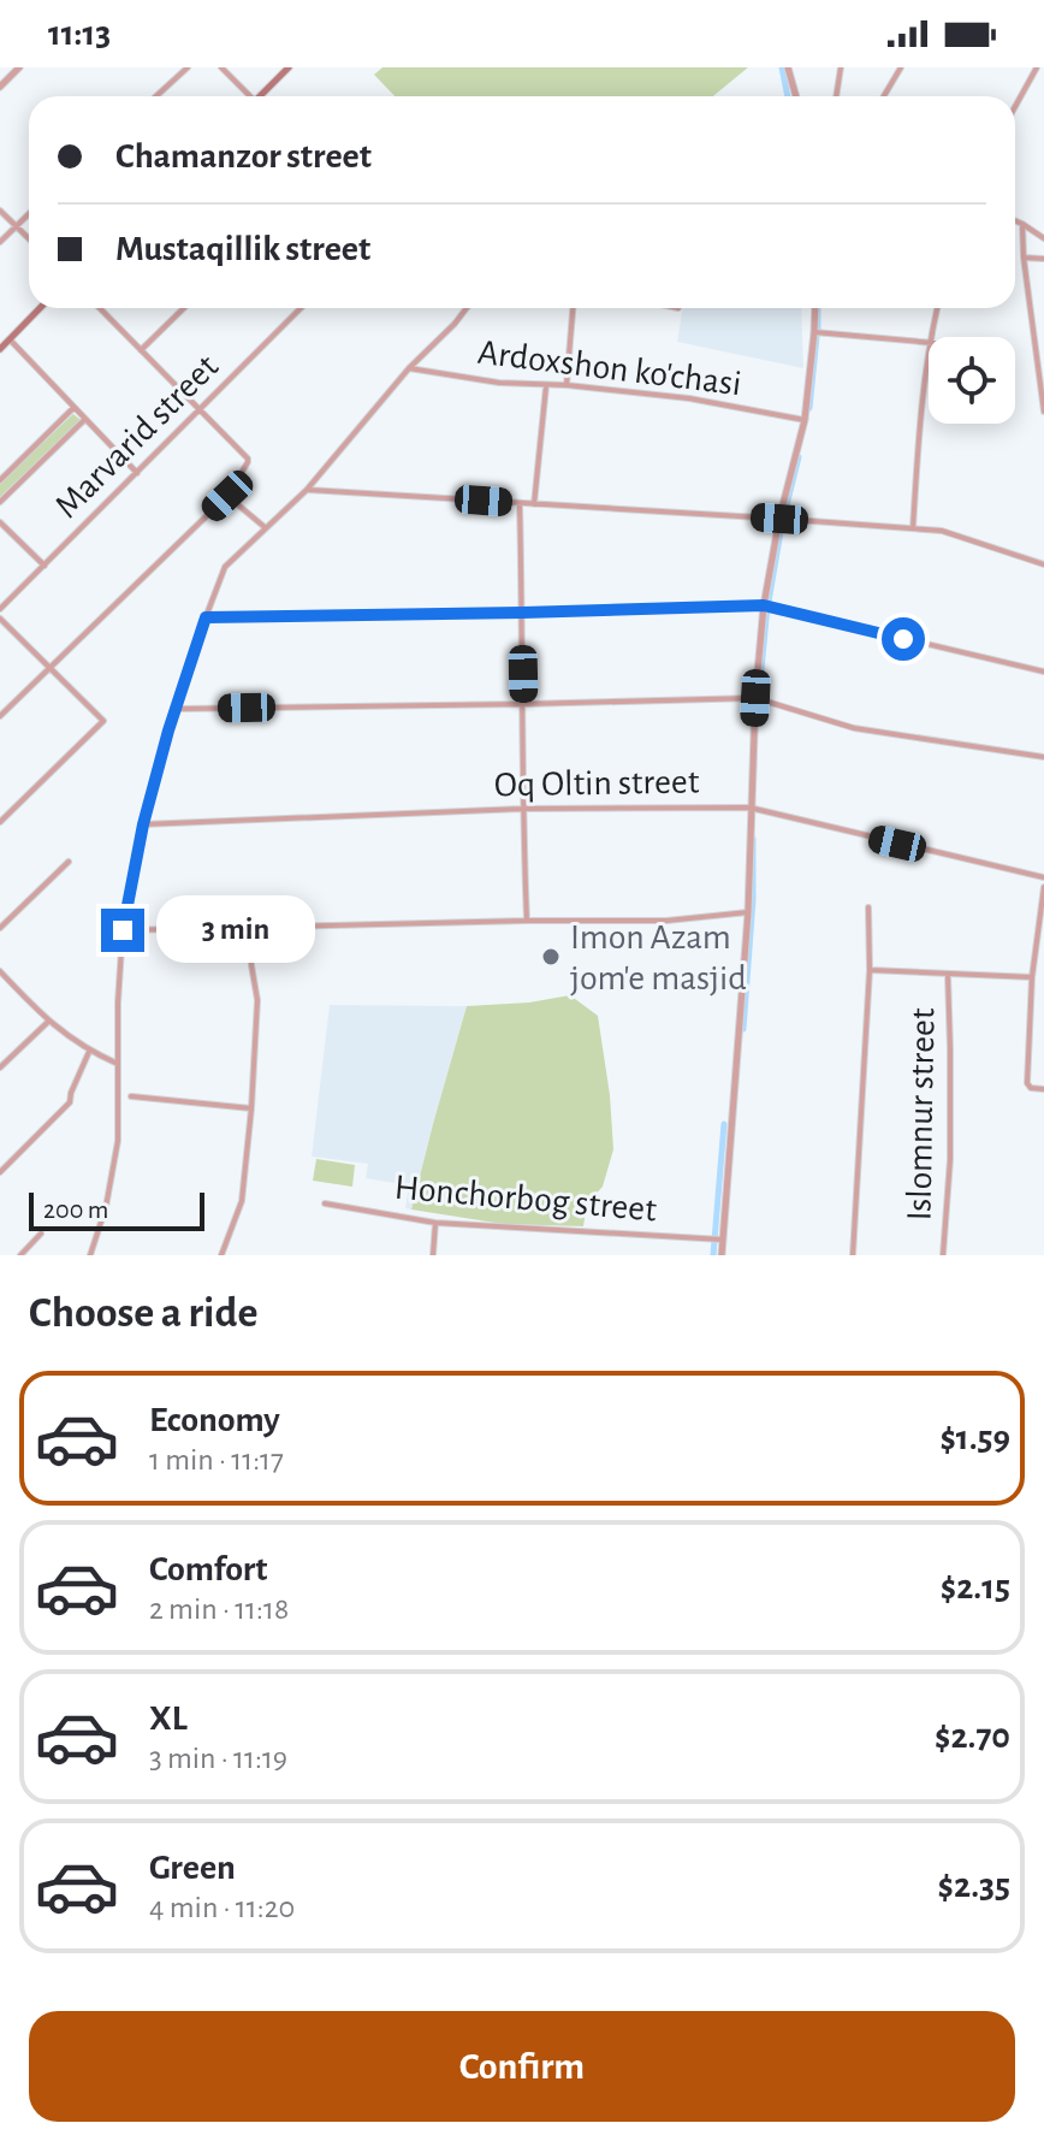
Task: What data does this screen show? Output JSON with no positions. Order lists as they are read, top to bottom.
{
  "streets": {
    "street": [
      "Ardoxshon ko'chasi",
      "Marvarid street",
      "Oq Oltin street",
      "Islomnur street",
      "Honchorbog street"
    ]
  },
  "places": ["Imon Azam jom'e masjid"],
  "scale_bar": "200 m",
  "page": {
    "status": "11:13",
    "banner": ["Chamanzor street", "Mustaqillik street"],
    "bubble": "3 min",
    "scale": "200 m",
    "heading": "Choose a ride",
    "list": [
      {
        "name": "Economy",
        "note": "1 min · 11:17",
        "value": "$1.59"
      },
      {
        "name": "Comfort",
        "note": "2 min · 11:18",
        "value": "$2.15"
      },
      {
        "name": "XL",
        "note": "3 min · 11:19",
        "value": "$2.70"
      },
      {
        "name": "Green",
        "note": "4 min · 11:20",
        "value": "$2.35"
      }
    ],
    "buttons": "Confirm"
  }
}
